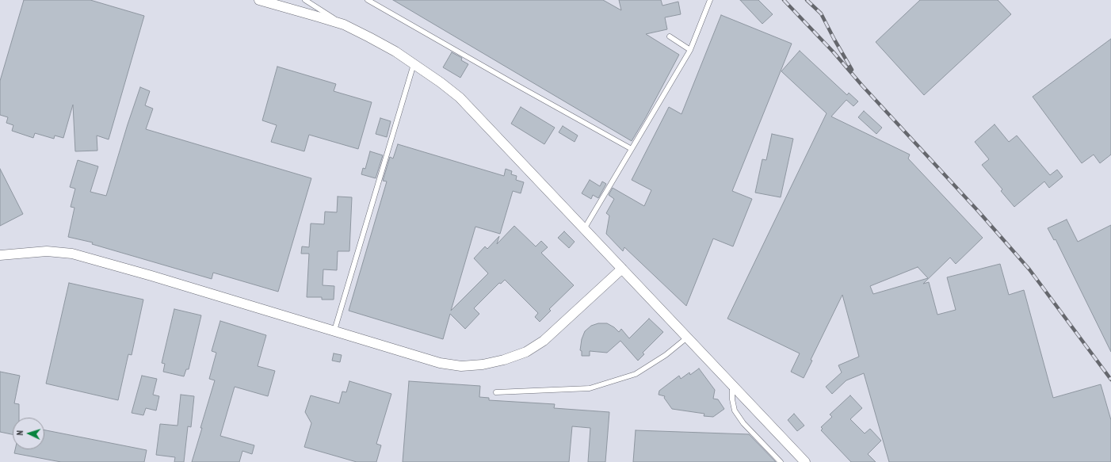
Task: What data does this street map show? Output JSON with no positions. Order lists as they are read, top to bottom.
{
  "north": "left"
}
